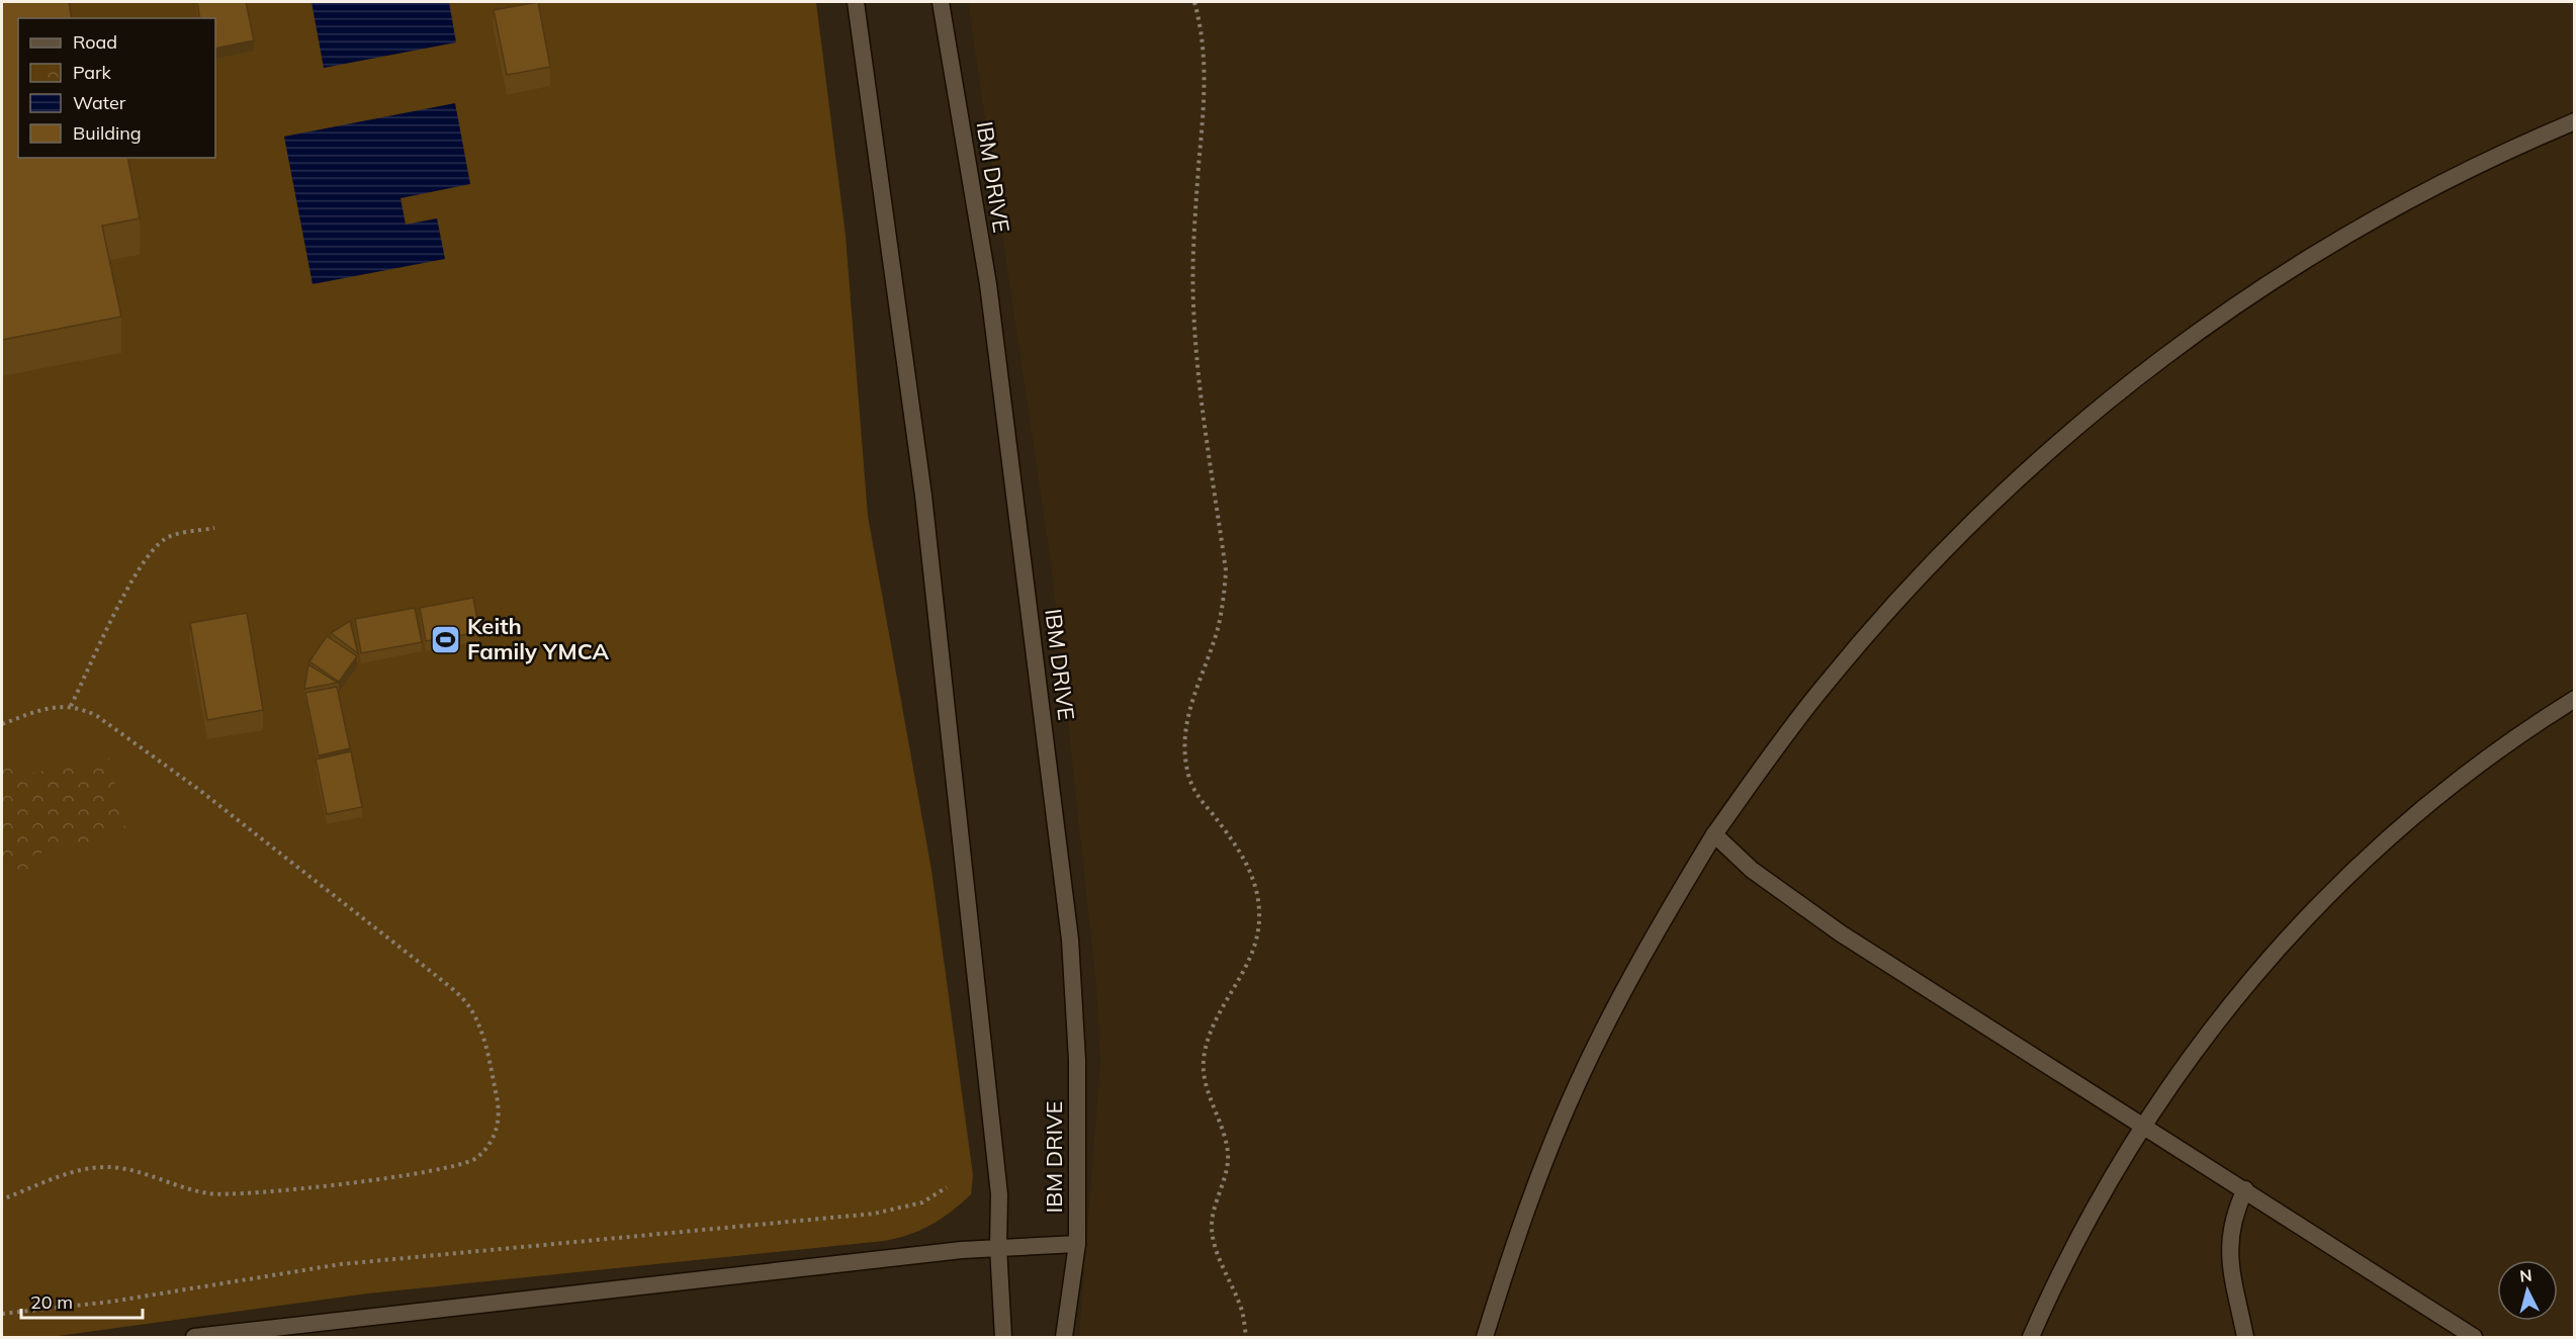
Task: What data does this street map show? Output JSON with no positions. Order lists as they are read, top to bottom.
{
  "streets": {
    "street": ["IBM DRIVE"]
  },
  "places": {
    "sports": ["Keith Family YMCA"]
  },
  "legend": [
    "Road",
    "Park",
    "Water",
    "Building"
  ],
  "scale_bar": "20 m",
  "north": "top"
}
